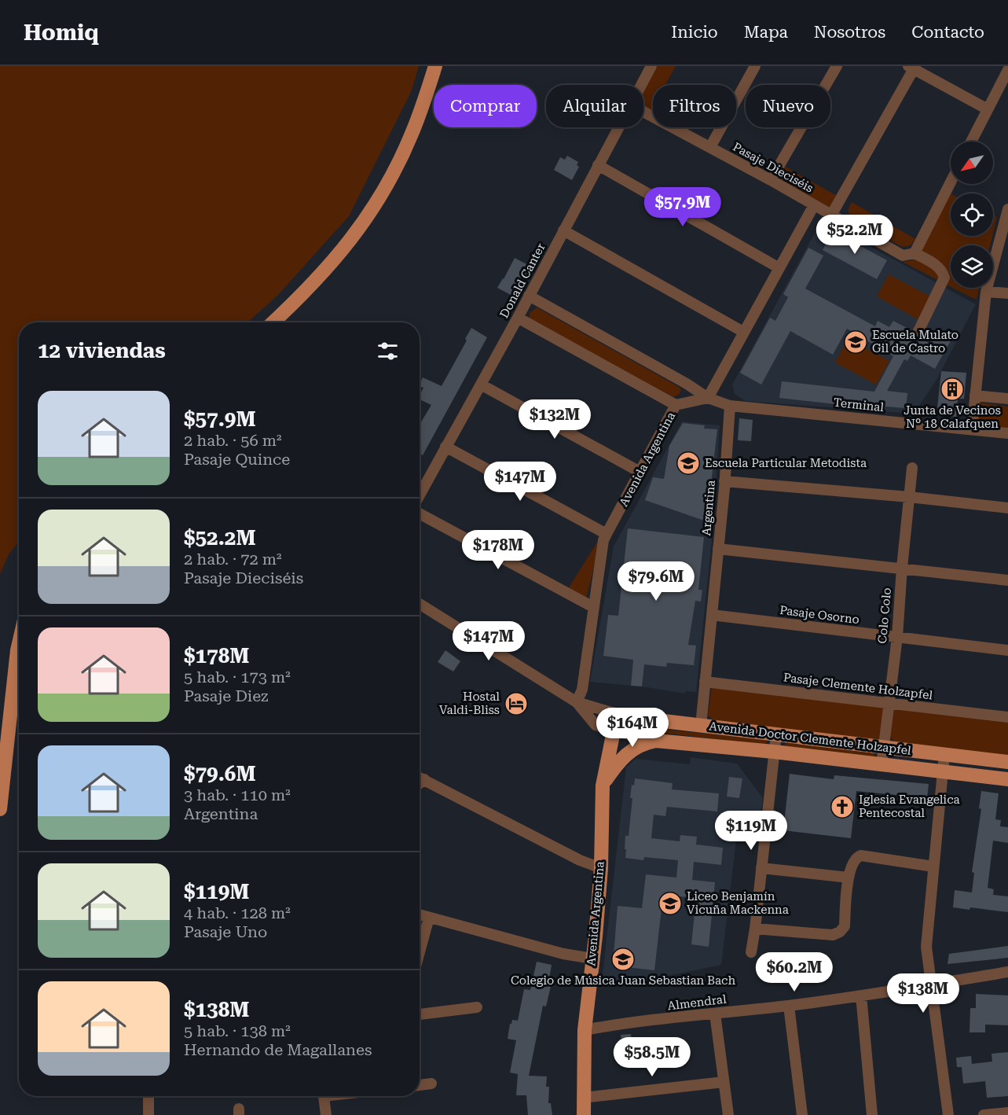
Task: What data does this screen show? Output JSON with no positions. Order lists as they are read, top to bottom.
{
  "streets": {
    "main road": ["Avenida Argentina", "Avenida Doctor Clemente Holzapfel"],
    "street": [
      "Pasaje Dieciséis",
      "Donald Canter",
      "Terminal",
      "Argentina",
      "Pasaje Osorno",
      "Colo Colo",
      "Pasaje Clemente Holzapfel",
      "Almendral"
    ]
  },
  "crossings": [
    ["Donald Canter", "Terminal"],
    ["Terminal", "Avenida Argentina"],
    ["Terminal", "Argentina"],
    ["Avenida Argentina", "Avenida Doctor Clemente Holzapfel"],
    ["Avenida Argentina", "Almendral"],
    ["Argentina", "Pasaje Osorno"],
    ["Argentina", "Pasaje Clemente Holzapfel"],
    ["Argentina", "Avenida Doctor Clemente Holzapfel"],
    ["Pasaje Osorno", "Colo Colo"],
    ["Colo Colo", "Pasaje Clemente Holzapfel"],
    ["Colo Colo", "Avenida Doctor Clemente Holzapfel"]
  ],
  "places": {
    "school or university": [
      "Escuela Mulato Gil de Castro",
      "Escuela Particular Metodista",
      "Liceo Benjamín Vicuña Mackenna",
      "Colegio de Música Juan Sebastian Bach"
    ],
    "building": ["Junta de Vecinos N° 18 Calafquen"],
    "hotel": ["Hostal Valdi-Bliss"],
    "church": ["Iglesia Evangelica Pentecostal"]
  },
  "north": "bottom left",
  "page": {
    "header": "Homiq",
    "nav": [
      "Inicio",
      "Mapa",
      "Nosotros",
      "Contacto"
    ],
    "chip": [
      "Comprar",
      "Alquilar",
      "Filtros",
      "Nuevo"
    ],
    "price": [
      "$57.9M",
      "$52.2M",
      "$132M",
      "$147M",
      "$178M",
      "$79.6M",
      "$147M",
      "$164M",
      "$119M",
      "$60.2M",
      "$138M",
      "$58.5M"
    ],
    "heading": "12 viviendas",
    "list": [
      {
        "name": "$57.9M",
        "note": "2 hab. · 56 m² · Pasaje Quince"
      },
      {
        "name": "$52.2M",
        "note": "2 hab. · 72 m² · Pasaje Dieciséis"
      },
      {
        "name": "$178M",
        "note": "5 hab. · 173 m² · Pasaje Diez"
      },
      {
        "name": "$79.6M",
        "note": "3 hab. · 110 m² · Argentina"
      },
      {
        "name": "$119M",
        "note": "4 hab. · 128 m² · Pasaje Uno"
      },
      {
        "name": "$138M",
        "note": "5 hab. · 138 m² · Hernando de Magallanes"
      }
    ]
  }
}
